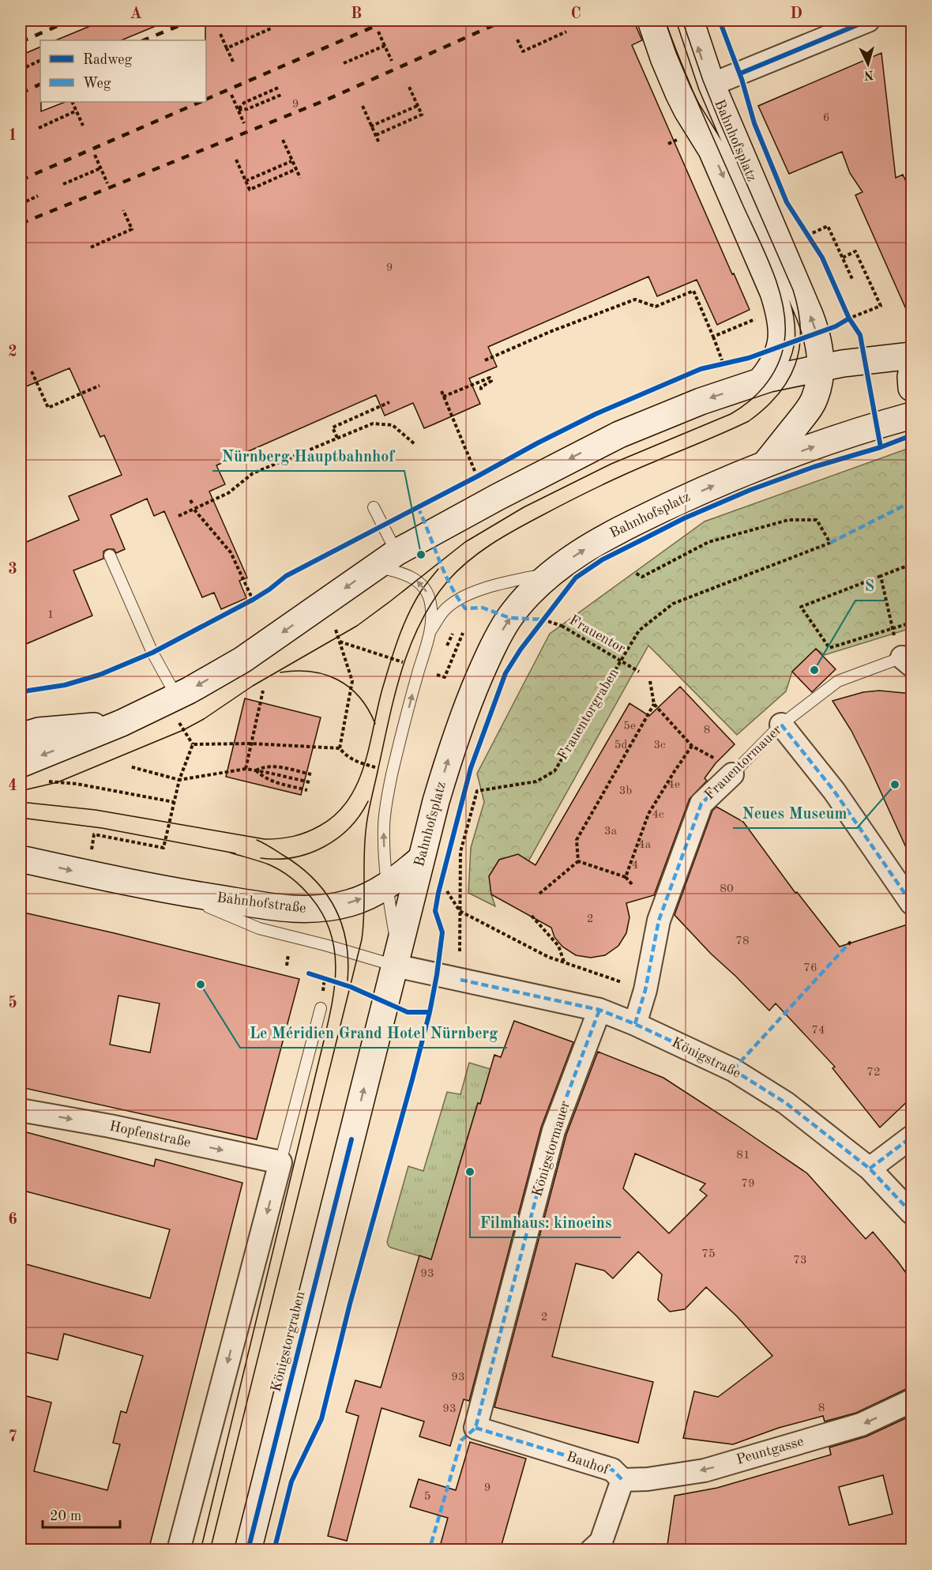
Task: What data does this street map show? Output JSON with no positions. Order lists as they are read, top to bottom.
{
  "streets": {
    "main road": ["Bahnhofsplatz", "Bahnhofstraße", "Königstorgraben"],
    "street": [
      "Frauentormauer",
      "Königstraße",
      "Hopfenstraße",
      "Königstormauer",
      "Peuntgasse",
      "Bauhof"
    ],
    "path": ["Frauentor", "Frauentorgraben"]
  },
  "crossings": [
    ["Bahnhofsplatz", "Bahnhofstraße"],
    ["Bahnhofsplatz", "Königstraße"],
    ["Bahnhofsplatz", "Königstorgraben"],
    ["Frauentormauer", "Königstraße"],
    ["Bahnhofstraße", "Königstraße"],
    ["Bahnhofstraße", "Königstorgraben"],
    ["Königstraße", "Königstormauer"],
    ["Königstraße", "Königstorgraben"],
    ["Königstormauer", "Bauhof"],
    ["Peuntgasse", "Bauhof"]
  ],
  "one_way": [
    "Bahnhofstraße",
    "Hopfenstraße",
    "Königstorgraben",
    "Peuntgasse"
  ],
  "places": [
    "Nürnberg Hauptbahnhof",
    "S",
    "Neues Museum",
    "Le Méridien Grand Hotel Nürnberg",
    "Filmhaus: kinoeins"
  ],
  "house_numbers": [
    "9",
    "6",
    "9",
    "1",
    "5e",
    "8",
    "5d",
    "3c",
    "4e",
    "3b",
    "4c",
    "3a",
    "4a",
    "4",
    "80",
    "2",
    "78",
    "76",
    "74",
    "72",
    "81",
    "79",
    "75",
    "73",
    "93",
    "2",
    "93",
    "8",
    "93",
    "9",
    "5"
  ],
  "legend": ["Radweg", "Weg"],
  "scale_bar": "20 m",
  "north": "bottom",
  "grid": {
    "columns": [
      "A",
      "B",
      "C",
      "D"
    ],
    "rows": [
      "1",
      "2",
      "3",
      "4",
      "5",
      "6",
      "7"
    ]
  }
}
